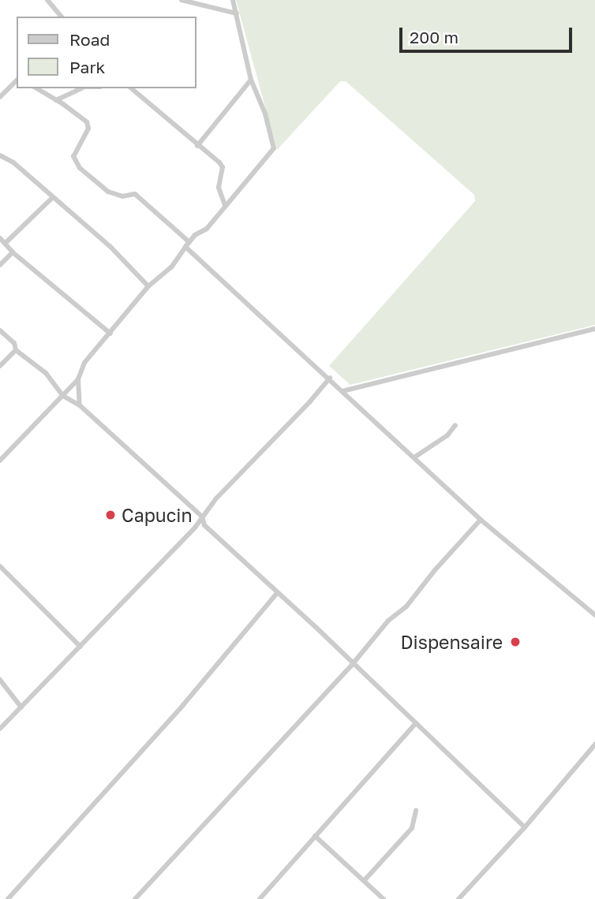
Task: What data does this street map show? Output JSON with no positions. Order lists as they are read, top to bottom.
{
  "places": ["Capucin", "Dispensaire"],
  "legend": ["Road", "Park"],
  "scale_bar": "200 m"
}
